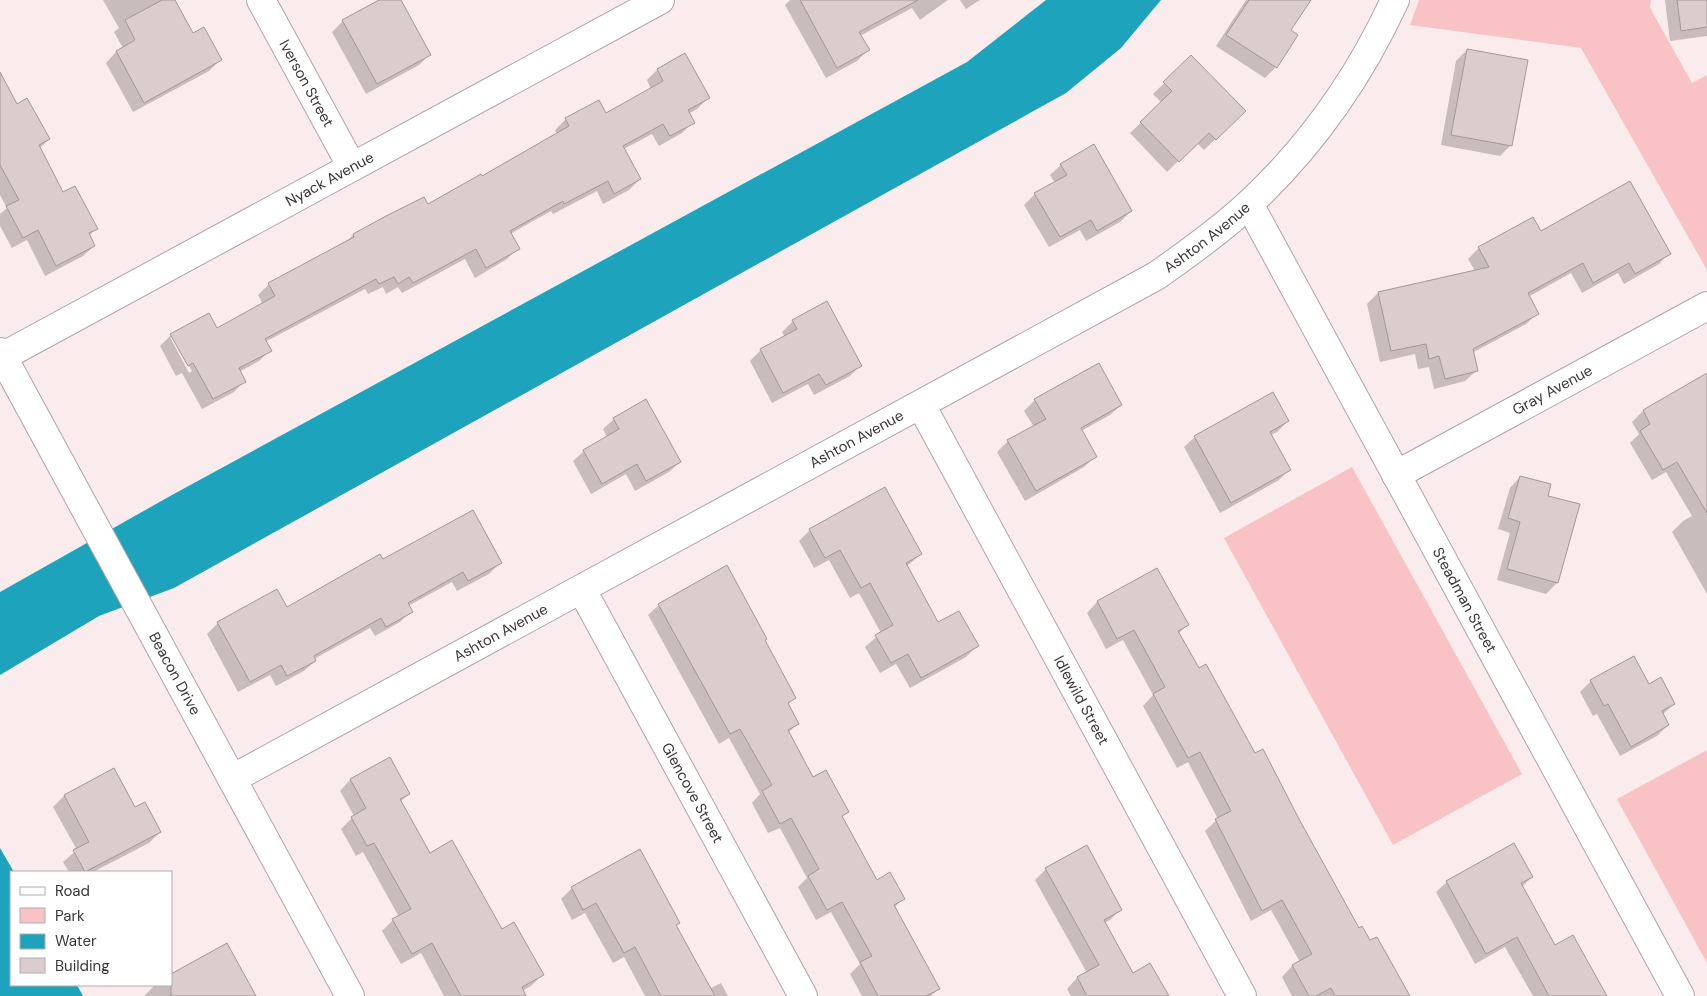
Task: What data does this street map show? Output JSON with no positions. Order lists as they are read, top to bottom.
{
  "streets": {
    "street": [
      "Iverson Street",
      "Nyack Avenue",
      "Ashton Avenue",
      "Gray Avenue",
      "Steadman Street",
      "Beacon Drive",
      "Idlewild Street",
      "Glencove Street"
    ]
  },
  "crossings": [
    ["Iverson Street", "Nyack Avenue"],
    ["Nyack Avenue", "Beacon Drive"],
    ["Ashton Avenue", "Steadman Street"],
    ["Ashton Avenue", "Beacon Drive"],
    ["Ashton Avenue", "Idlewild Street"],
    ["Ashton Avenue", "Glencove Street"],
    ["Gray Avenue", "Steadman Street"]
  ],
  "legend": [
    "Road",
    "Park",
    "Water",
    "Building"
  ]
}
